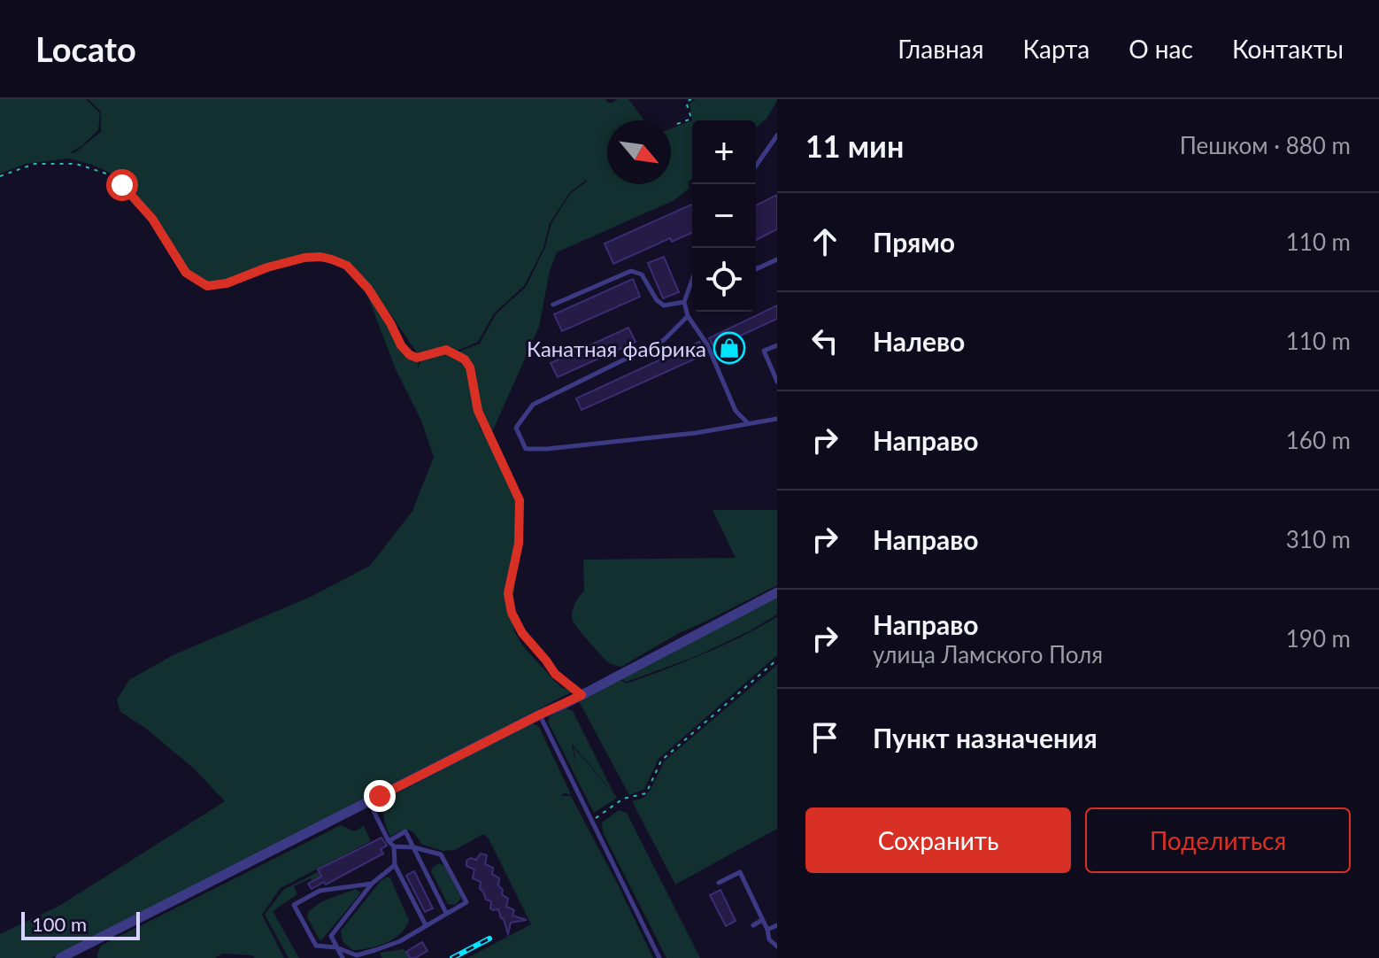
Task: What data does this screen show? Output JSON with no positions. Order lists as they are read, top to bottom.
{
  "places": {
    "shop": ["Канатная фабрика"]
  },
  "scale_bar": "100 m",
  "north": "bottom right",
  "page": {
    "header": "Locato",
    "nav": [
      "Главная",
      "Карта",
      "О нас",
      "Контакты"
    ],
    "heading": ["11 мин", "Пешком · 880 m"],
    "map_buttons": ["+", "−"],
    "list": [
      ["Прямо", "110 m"],
      ["Налево", "110 m"],
      ["Направо", "160 m"],
      ["Направо", "310 m"],
      ["Направо", "улица Ламского Поля", "190 m"],
      "Пункт назначения"
    ],
    "buttons": ["Сохранить", "Поделиться"],
    "scale": "100 m"
  }
}
